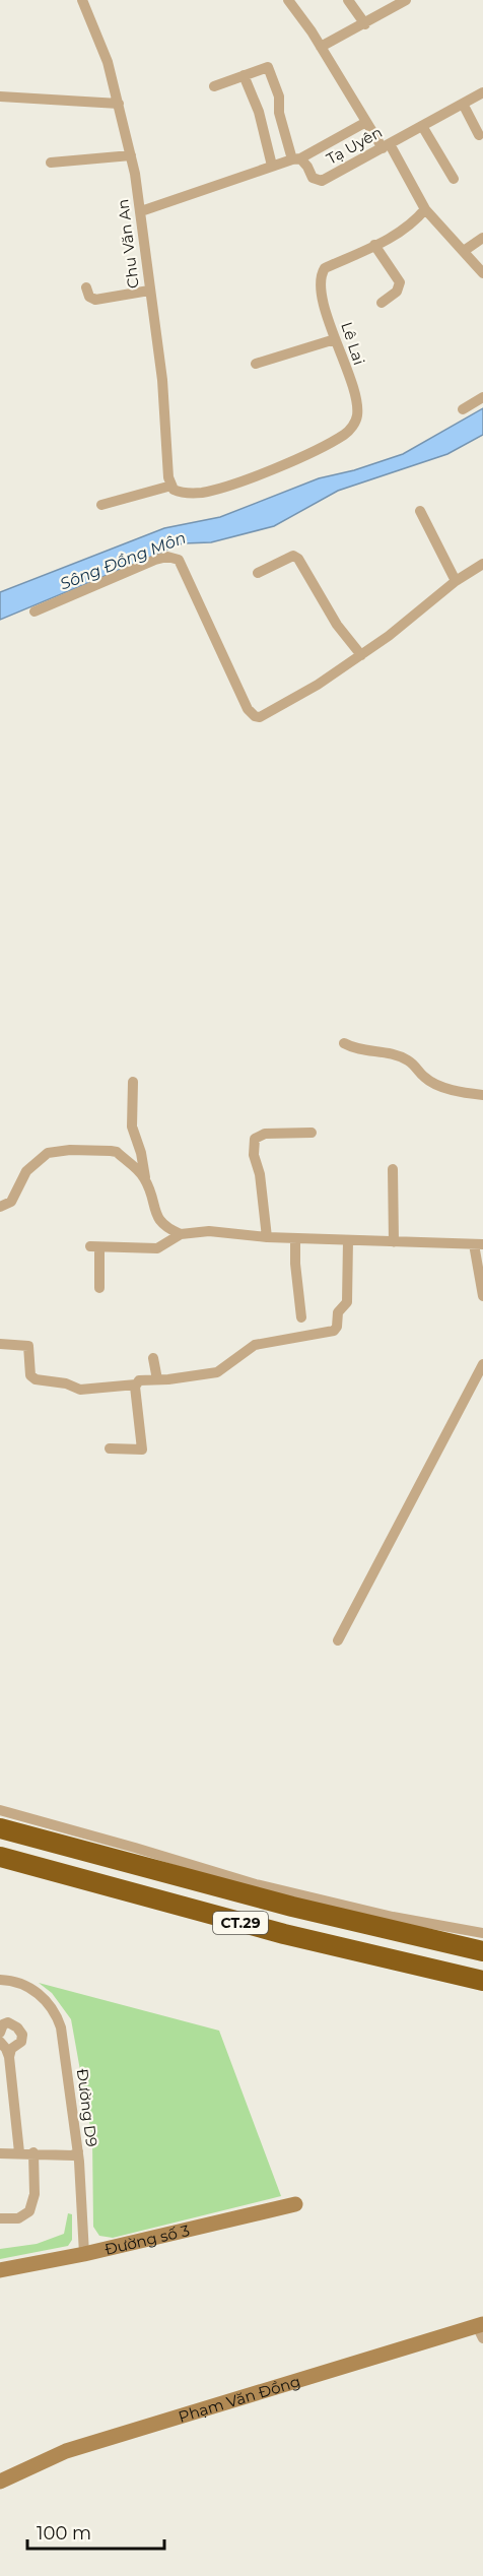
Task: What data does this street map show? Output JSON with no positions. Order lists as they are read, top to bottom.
{
  "streets": {
    "highway": ["CT.29"],
    "main road": ["Đường số 3", "Phạm Văn Đồng"],
    "street": [
      "Tạ Uyên",
      "Chu Văn An",
      "Lê Lai",
      "Đường D9"
    ]
  },
  "crossings": [
    ["Chu Văn An", "Lê Lai"],
    ["Đường D9", "Đường số 3"]
  ],
  "water": ["Sông Đồng Môn"],
  "scale_bar": "100 m"
}
